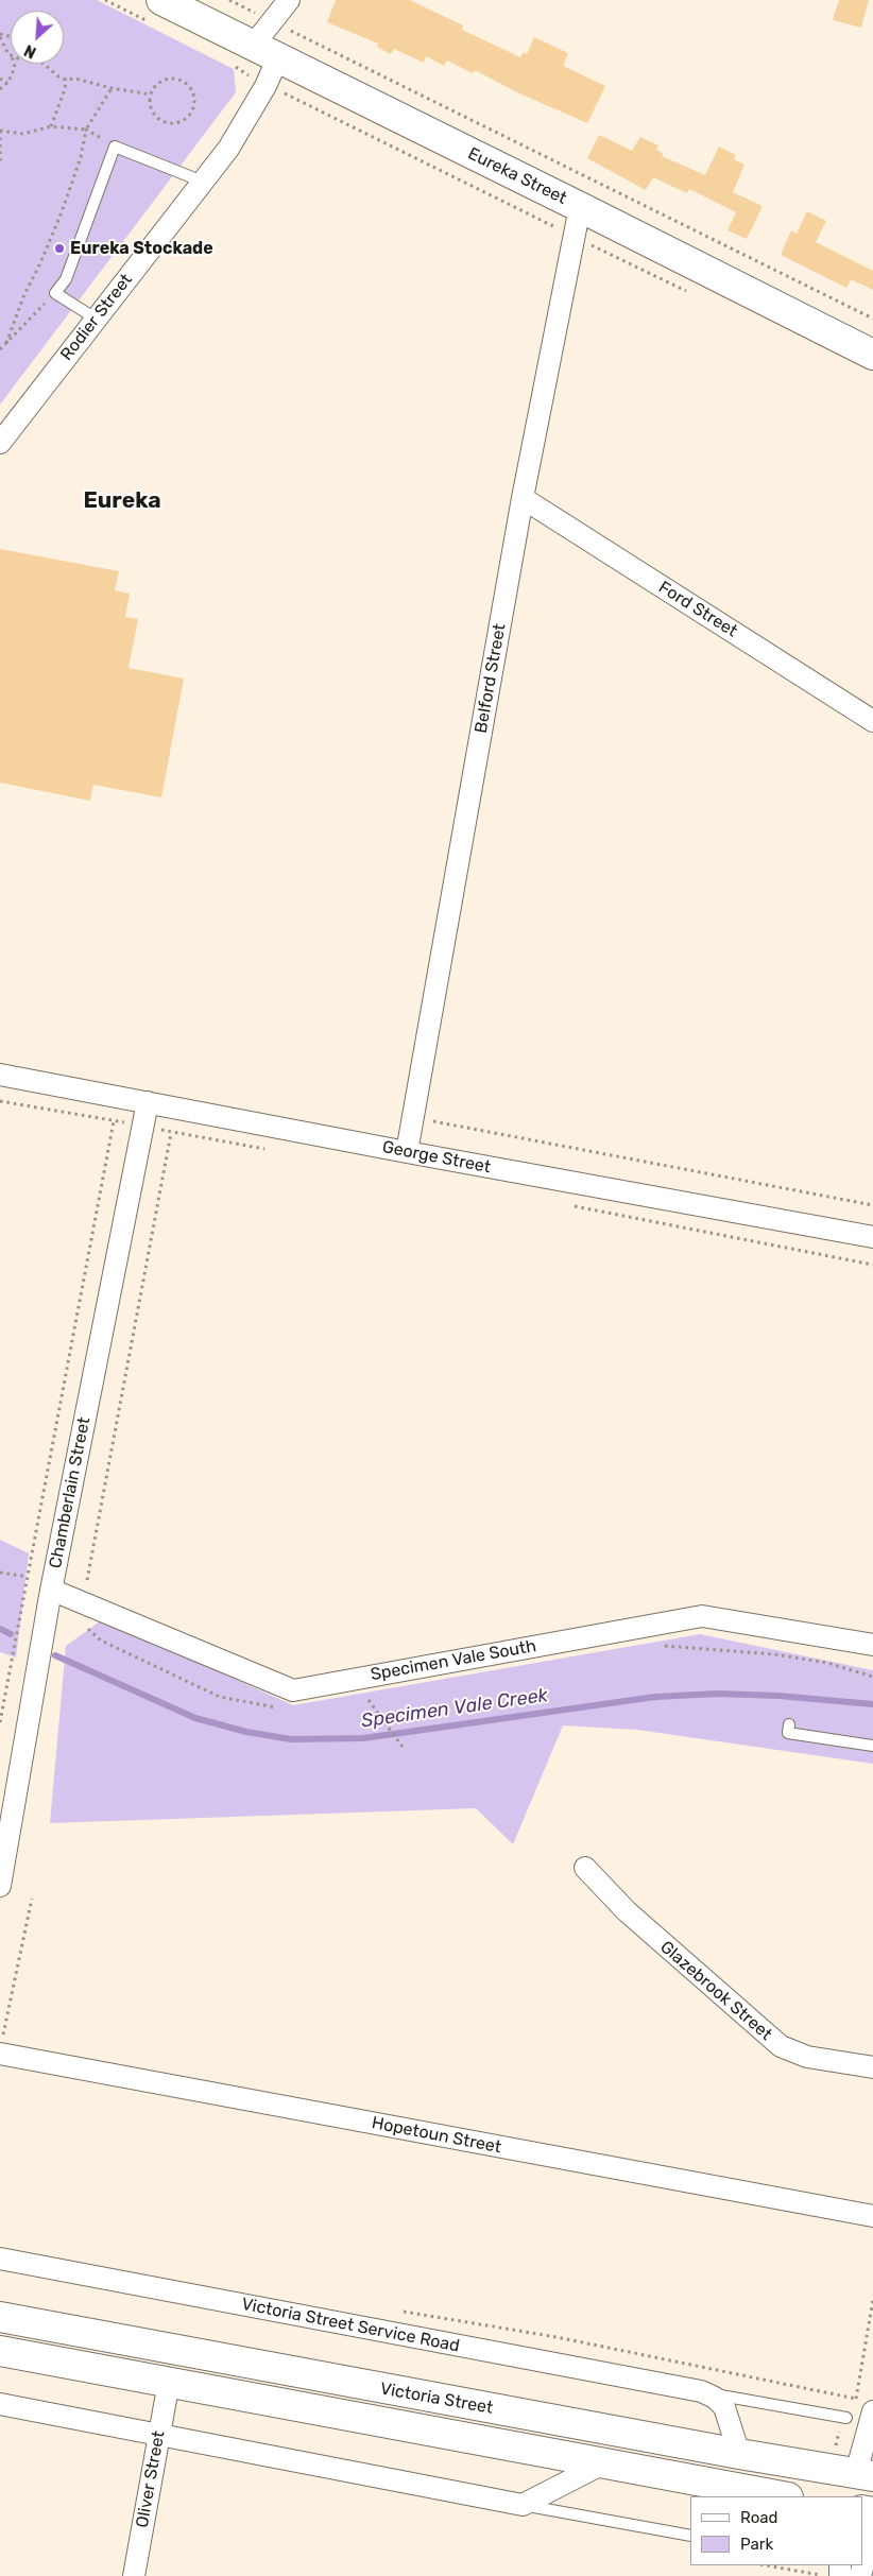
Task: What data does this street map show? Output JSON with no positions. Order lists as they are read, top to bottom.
{
  "streets": {
    "main road": ["Eureka Street", "Victoria Street"],
    "street": [
      "Rodier Street",
      "Ford Street",
      "Belford Street",
      "George Street",
      "Chamberlain Street",
      "Specimen Vale South",
      "Glazebrook Street",
      "Hopetoun Street",
      "Victoria Street Service Road",
      "Oliver Street"
    ]
  },
  "crossings": [
    ["Eureka Street", "Rodier Street"],
    ["Eureka Street", "Belford Street"],
    ["Ford Street", "Belford Street"],
    ["Belford Street", "George Street"],
    ["George Street", "Chamberlain Street"],
    ["Chamberlain Street", "Specimen Vale South"],
    ["Victoria Street Service Road", "Victoria Street"],
    ["Victoria Street", "Oliver Street"]
  ],
  "districts": ["Eureka"],
  "water": ["Specimen Vale Creek"],
  "places": ["Eureka Stockade"],
  "legend": ["Road", "Park"],
  "north": "bottom left"
}
